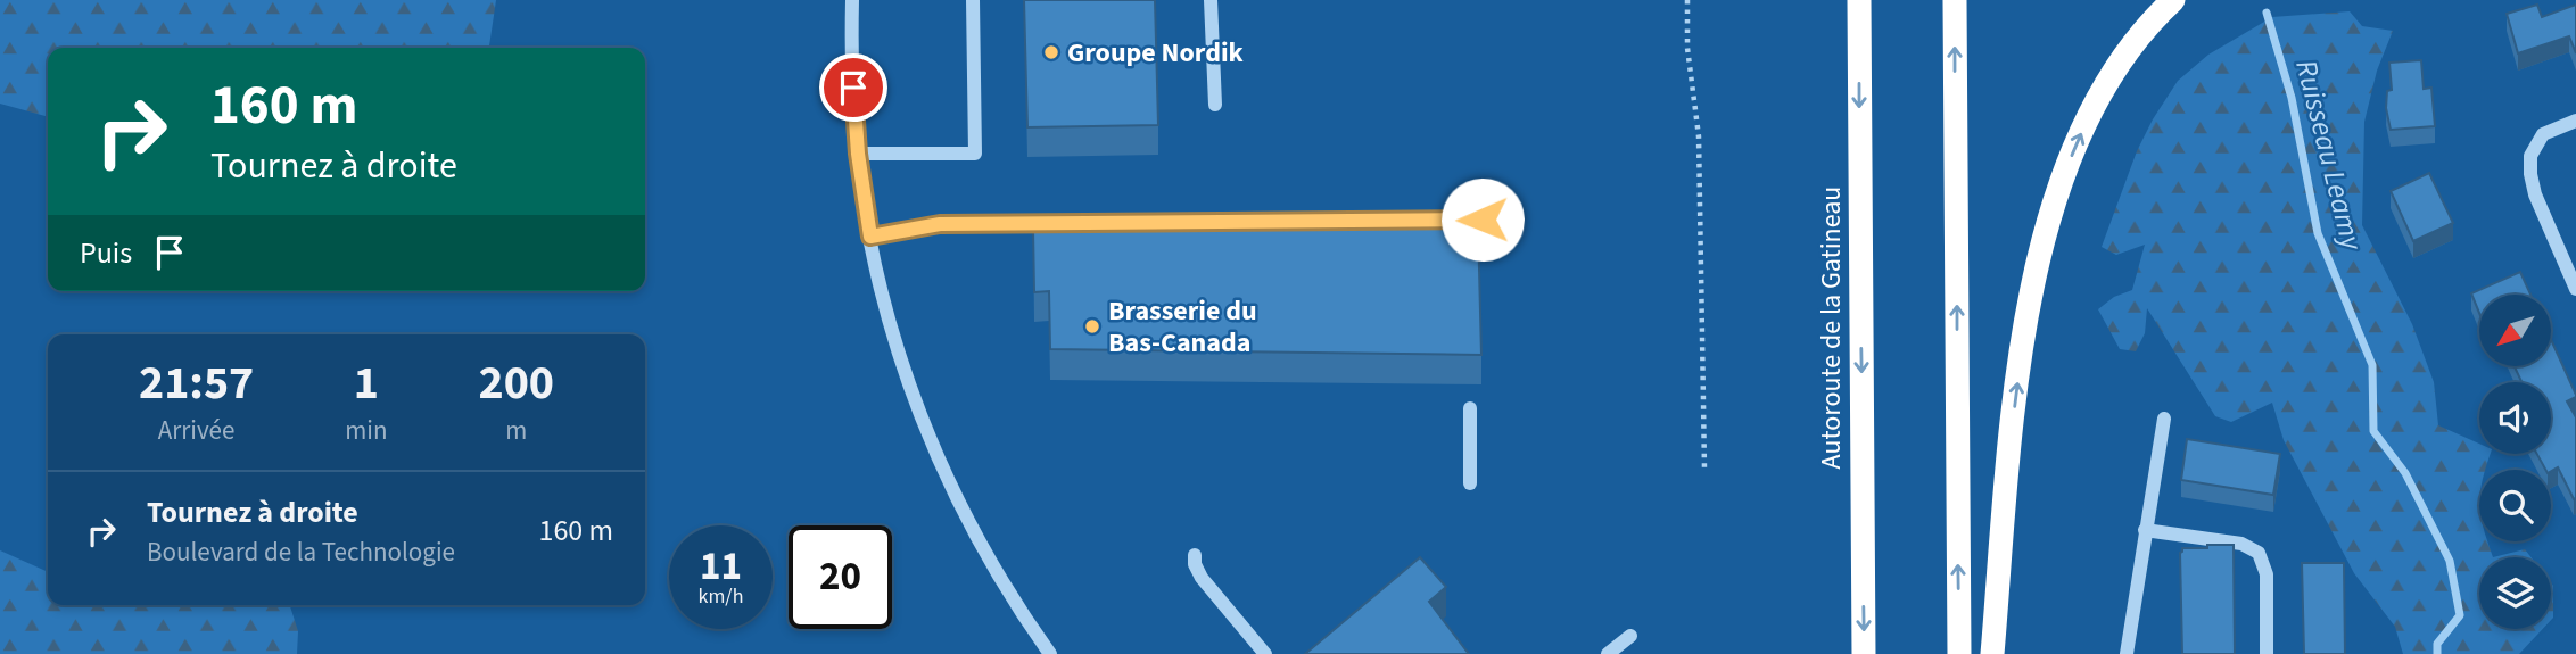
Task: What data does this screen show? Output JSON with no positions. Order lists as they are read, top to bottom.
{
  "streets": {
    "highway": ["Autoroute de la Gatineau"]
  },
  "water": ["Ruisseau Leamy"],
  "places": ["Groupe Nordik", "Brasserie du Bas-Canada"],
  "north": "bottom left",
  "page": {
    "turn": ["160 m", "Tournez à droite"],
    "then": "Puis",
    "eta": [
      "21:57",
      "Arrivée",
      "1",
      "min",
      "200",
      "m"
    ],
    "list": [
      {
        "name": "Tournez à droite",
        "note": "Boulevard de la Technologie",
        "value": "160 m"
      }
    ],
    "speed": "11 km/h",
    "limit": "20"
  }
}
